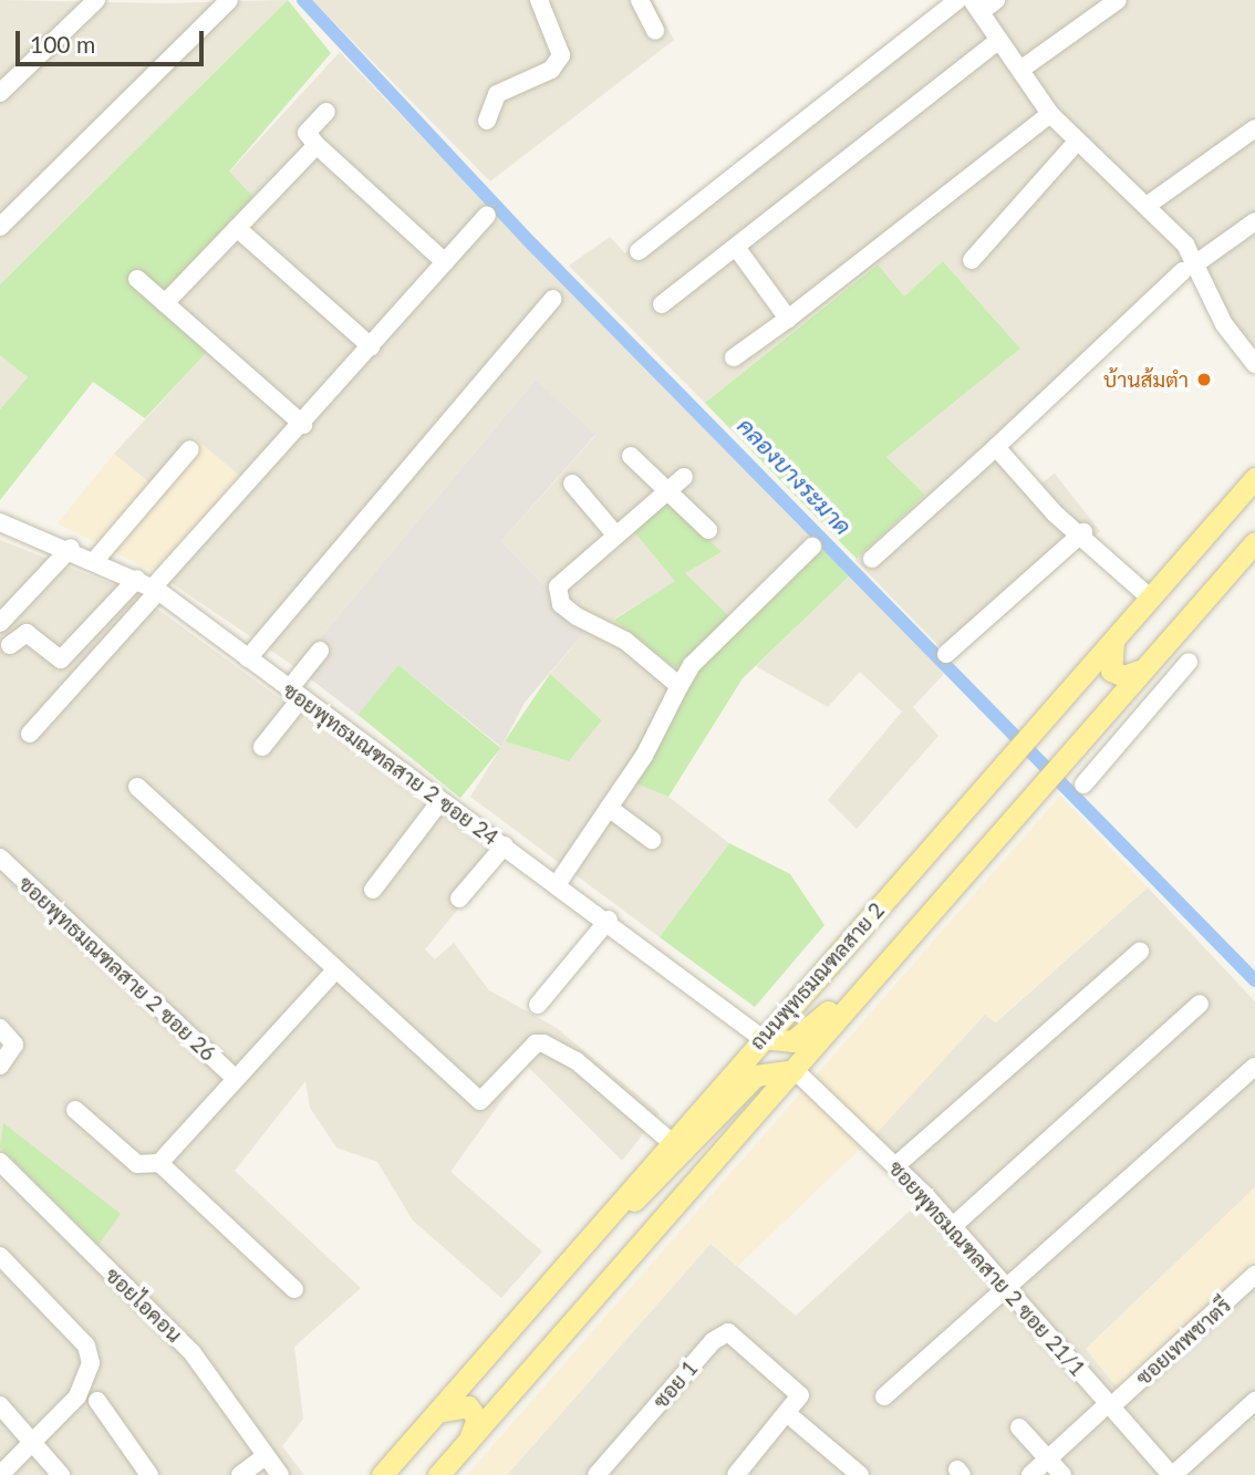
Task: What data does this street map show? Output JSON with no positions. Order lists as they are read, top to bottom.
{
  "streets": {
    "main road": ["ถนนพุทธมณฑลสาย 2"],
    "street": [
      "ซอยพุทธมณฑลสาย 2 ซอย 24",
      "ซอยพุทธมณฑลสาย 2 ซอย 26",
      "ซอยพุทธมณฑลสาย 2 ซอย 21/1",
      "ซอยไอคอน",
      "ซอยเทพชาตรี",
      "ซอย 1"
    ]
  },
  "crossings": [
    ["ซอยพุทธมณฑลสาย 2 ซอย 24", "ถนนพุทธมณฑลสาย 2"],
    ["ถนนพุทธมณฑลสาย 2", "ซอยพุทธมณฑลสาย 2 ซอย 21/1"],
    ["ซอยพุทธมณฑลสาย 2 ซอย 21/1", "ซอยเทพชาตรี"]
  ],
  "water": ["คลองบางระมาด"],
  "places": ["บ้านส้มตำ"],
  "scale_bar": "100 m"
}
